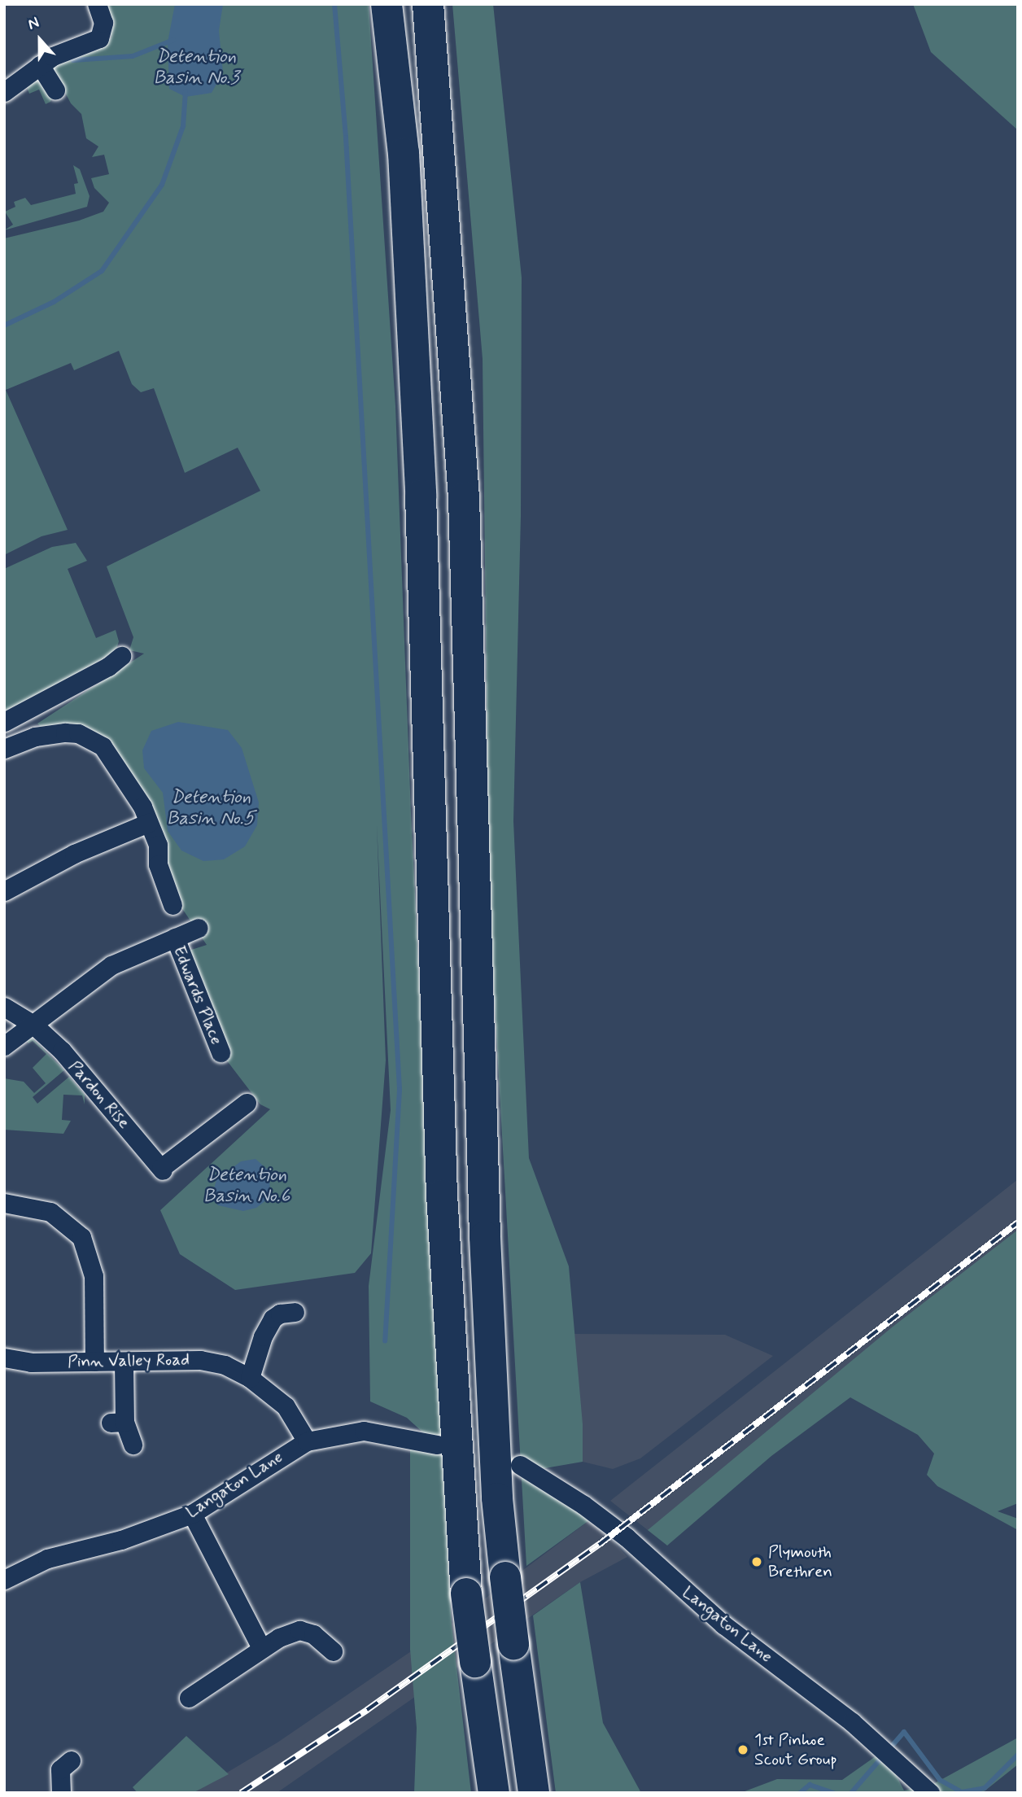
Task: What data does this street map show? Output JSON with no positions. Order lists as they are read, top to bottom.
{
  "streets": {
    "street": [
      "Edwards Place",
      "Pardon Rise",
      "Pinn Valley Road",
      "Langaton Lane"
    ]
  },
  "crossings": [
    ["Edwards Place", "Pardon Rise"],
    ["Pinn Valley Road", "Langaton Lane"]
  ],
  "water": ["Detention Basin No.3", "Detention Basin No.5", "Detention Basin No.6"],
  "places": ["Plymouth Brethren", "1st Pinhoe Scout Group"],
  "north": "top"
}
